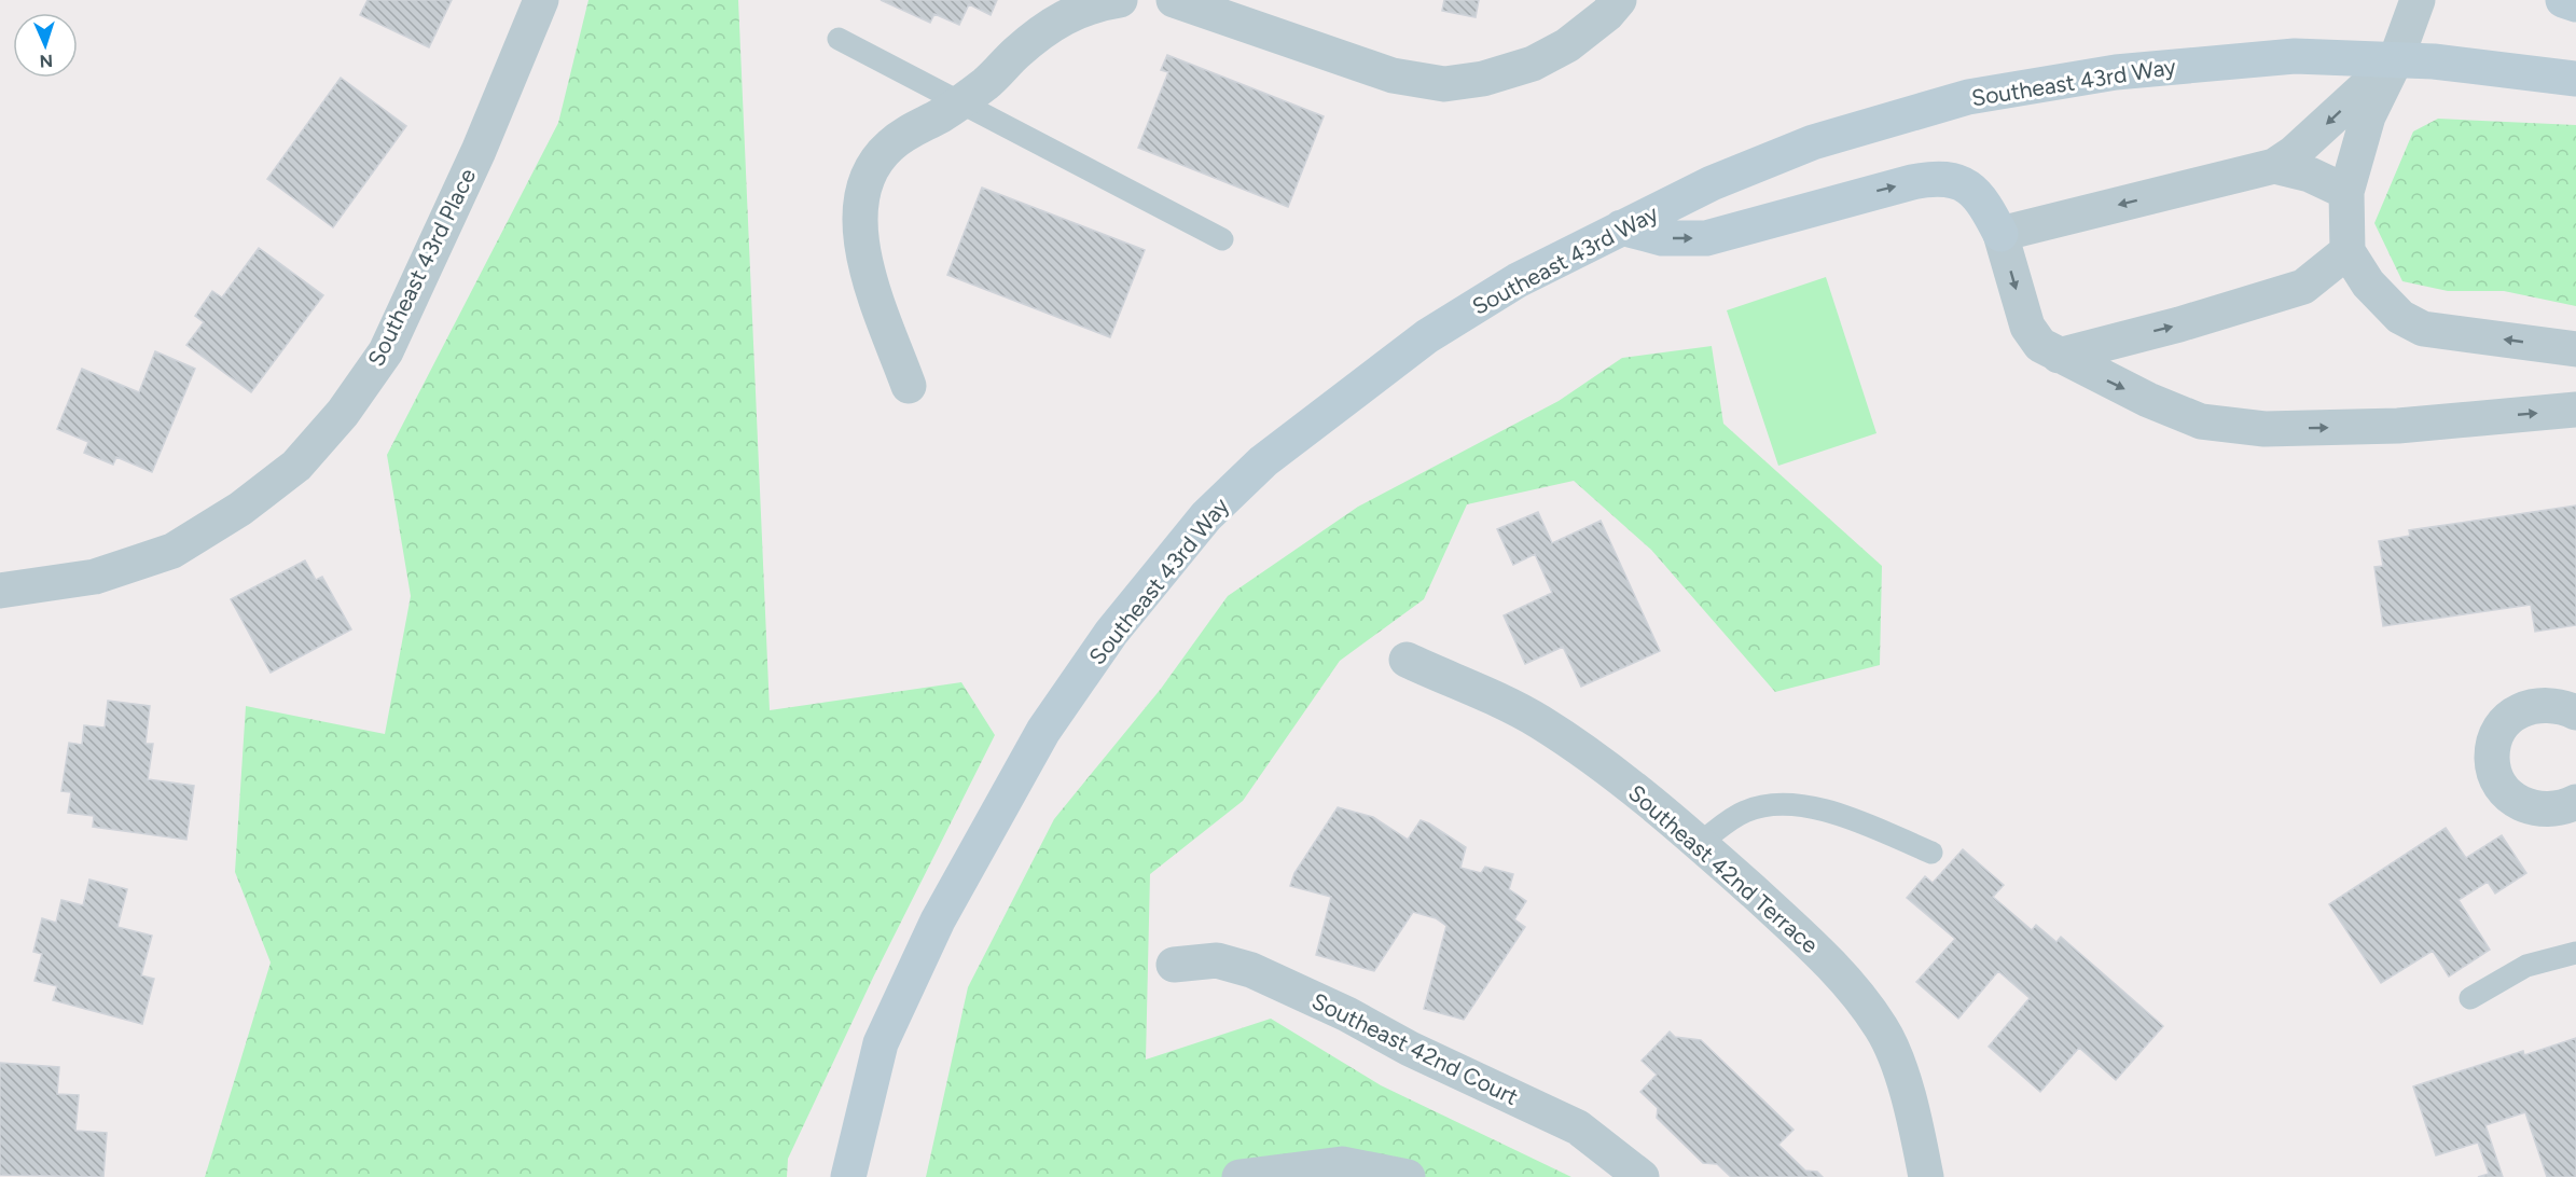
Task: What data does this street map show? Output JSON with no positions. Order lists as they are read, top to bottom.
{
  "streets": {
    "main road": ["Southeast 43rd Way"],
    "street": ["Southeast 43rd Place", "Southeast 42nd Terrace", "Southeast 42nd Court"]
  },
  "north": "bottom"
}
